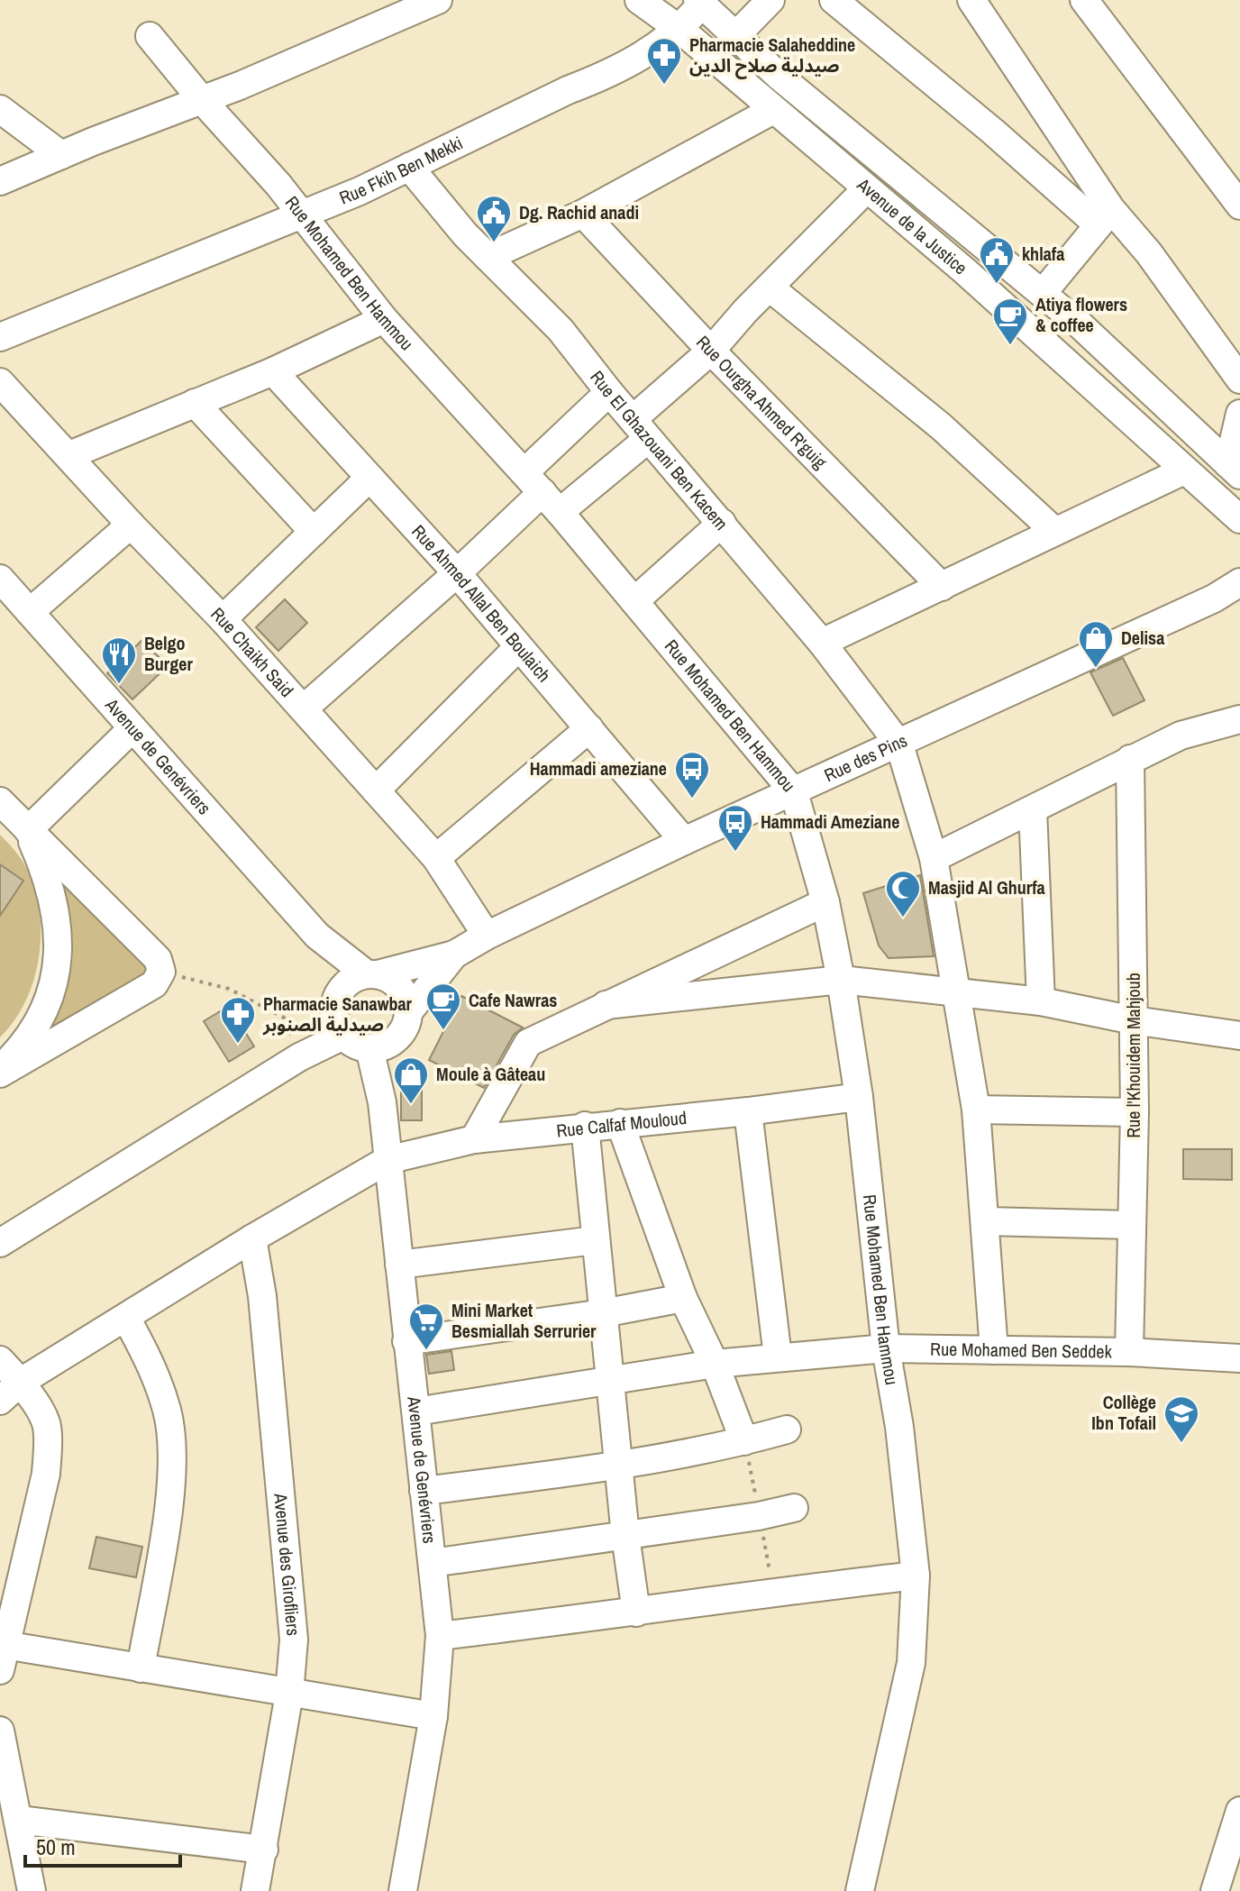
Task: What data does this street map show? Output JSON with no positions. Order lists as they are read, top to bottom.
{
  "streets": {
    "street": [
      "Rue Fkih Ben Mekki",
      "Avenue de la Justice",
      "Rue Mohamed Ben Hammou",
      "Rue Ourgha Ahmed R'guig",
      "Rue El Ghazouani Ben Kacem",
      "Rue Ahmed Allal Ben Boulaich",
      "Rue Chaikh Said",
      "Avenue de Genévriers",
      "Rue des Pins",
      "Rue l'Khouidem Mahjoub",
      "Rue Calfaf Mouloud",
      "Rue Mohamed Ben Seddek",
      "Avenue des Girofliers"
    ]
  },
  "crossings": [
    ["Rue Fkih Ben Mekki", "Avenue de la Justice"],
    ["Rue Fkih Ben Mekki", "Rue Mohamed Ben Hammou"],
    ["Rue Fkih Ben Mekki", "Rue El Ghazouani Ben Kacem"],
    ["Rue Mohamed Ben Hammou", "Rue des Pins"],
    ["Rue Mohamed Ben Hammou", "Rue Calfaf Mouloud"],
    ["Rue Mohamed Ben Hammou", "Rue Mohamed Ben Seddek"],
    ["Rue El Ghazouani Ben Kacem", "Rue des Pins"],
    ["Rue Ahmed Allal Ben Boulaich", "Rue des Pins"],
    ["Rue Chaikh Said", "Rue des Pins"],
    ["Avenue de Genévriers", "Rue des Pins"],
    ["Avenue de Genévriers", "Rue Calfaf Mouloud"],
    ["Avenue de Genévriers", "Rue Mohamed Ben Seddek"],
    ["Rue l'Khouidem Mahjoub", "Rue Mohamed Ben Seddek"],
    ["Rue Calfaf Mouloud", "Avenue des Girofliers"]
  ],
  "places": {
    "pharmacy": ["Pharmacie Salaheddine صيدلية صلاح الدين", "Pharmacie Sanawbar صيدلية الصنوبر"],
    "public building": ["Dg. Rachid anadi", "khlafa"],
    "cafe": ["Atiya flowers & coffee", "Cafe Nawras"],
    "shop": ["Delisa", "Moule à Gâteau"],
    "restaurant": ["Belgo Burger"],
    "bus stop": ["Hammadi ameziane", "Hammadi Ameziane"],
    "mosque": ["Masjid Al Ghurfa"],
    "supermarket": ["Mini Market Besmiallah Serrurier"],
    "school or university": ["Collège Ibn Tofail"]
  },
  "scale_bar": "50 m"
}
